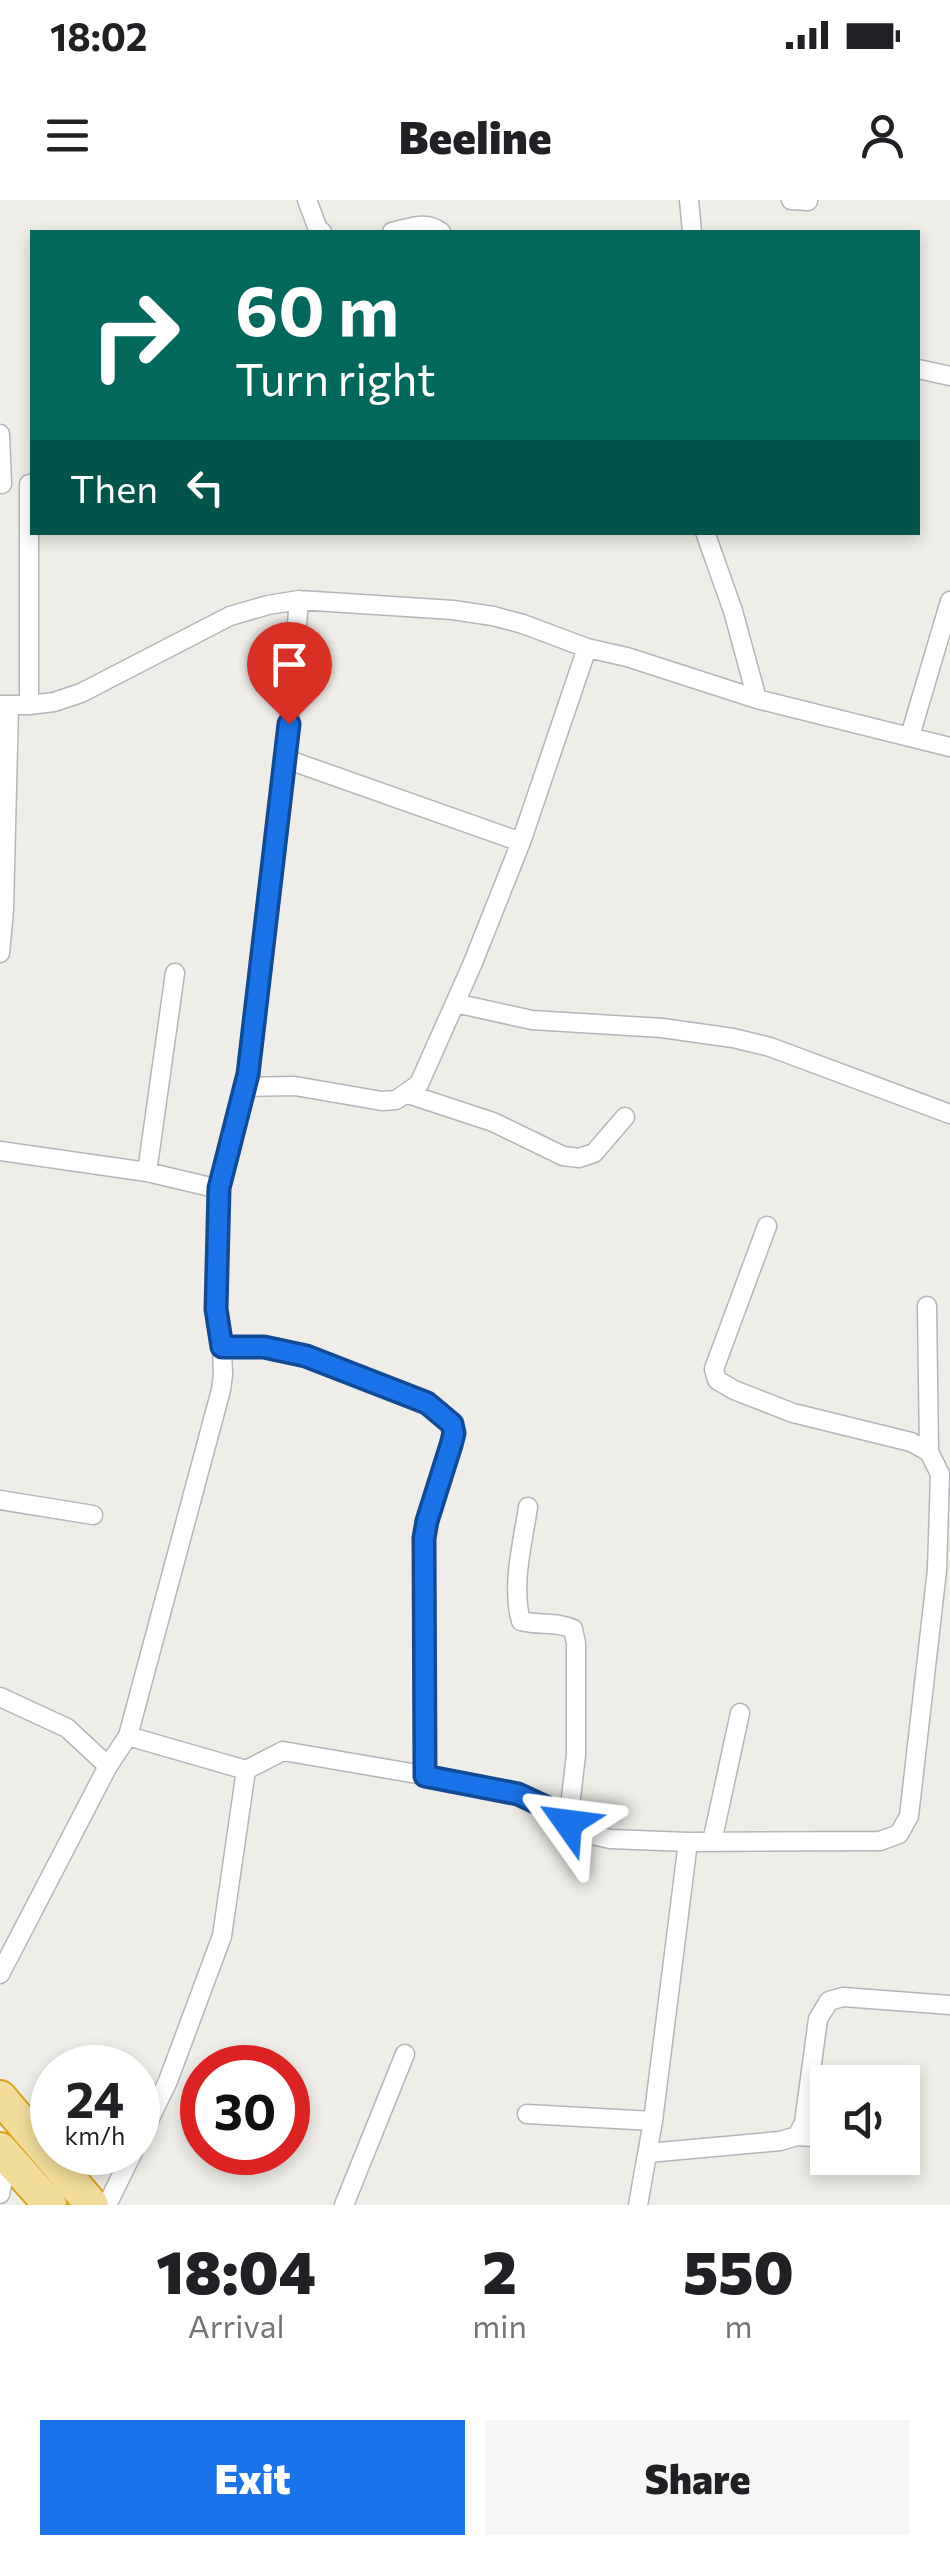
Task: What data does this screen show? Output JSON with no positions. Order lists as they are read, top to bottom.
{
  "page": {
    "status": "18:02",
    "header": "Beeline",
    "turn": ["60 m", "Turn right"],
    "then": "Then",
    "speed": "24 km/h",
    "limit": "30",
    "eta": [
      "18:04",
      "Arrival",
      "2",
      "min",
      "550",
      "m"
    ],
    "buttons": ["Exit", "Share"]
  }
}
